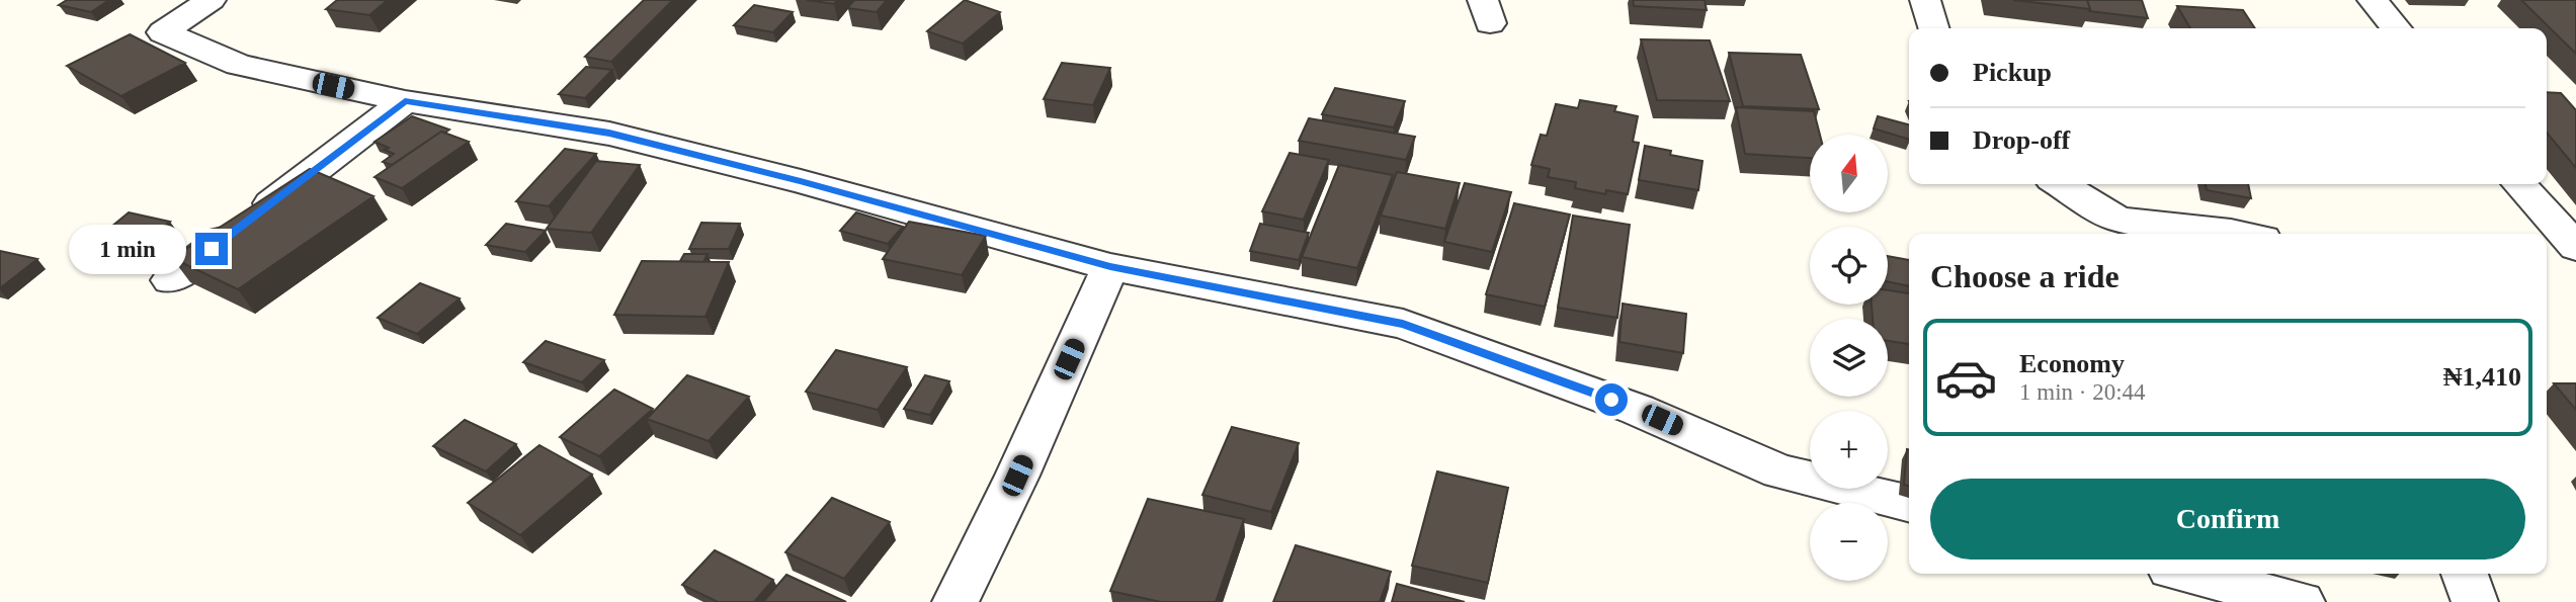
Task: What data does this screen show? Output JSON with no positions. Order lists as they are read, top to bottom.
{
  "north": "top",
  "page": {
    "banner": ["Pickup", "Drop-off"],
    "map_buttons": ["+", "−"],
    "bubble": "1 min",
    "heading": "Choose a ride",
    "list": [
      {
        "name": "Economy",
        "note": "1 min · 20:44",
        "value": "₦1,410"
      }
    ],
    "buttons": "Confirm"
  }
}
